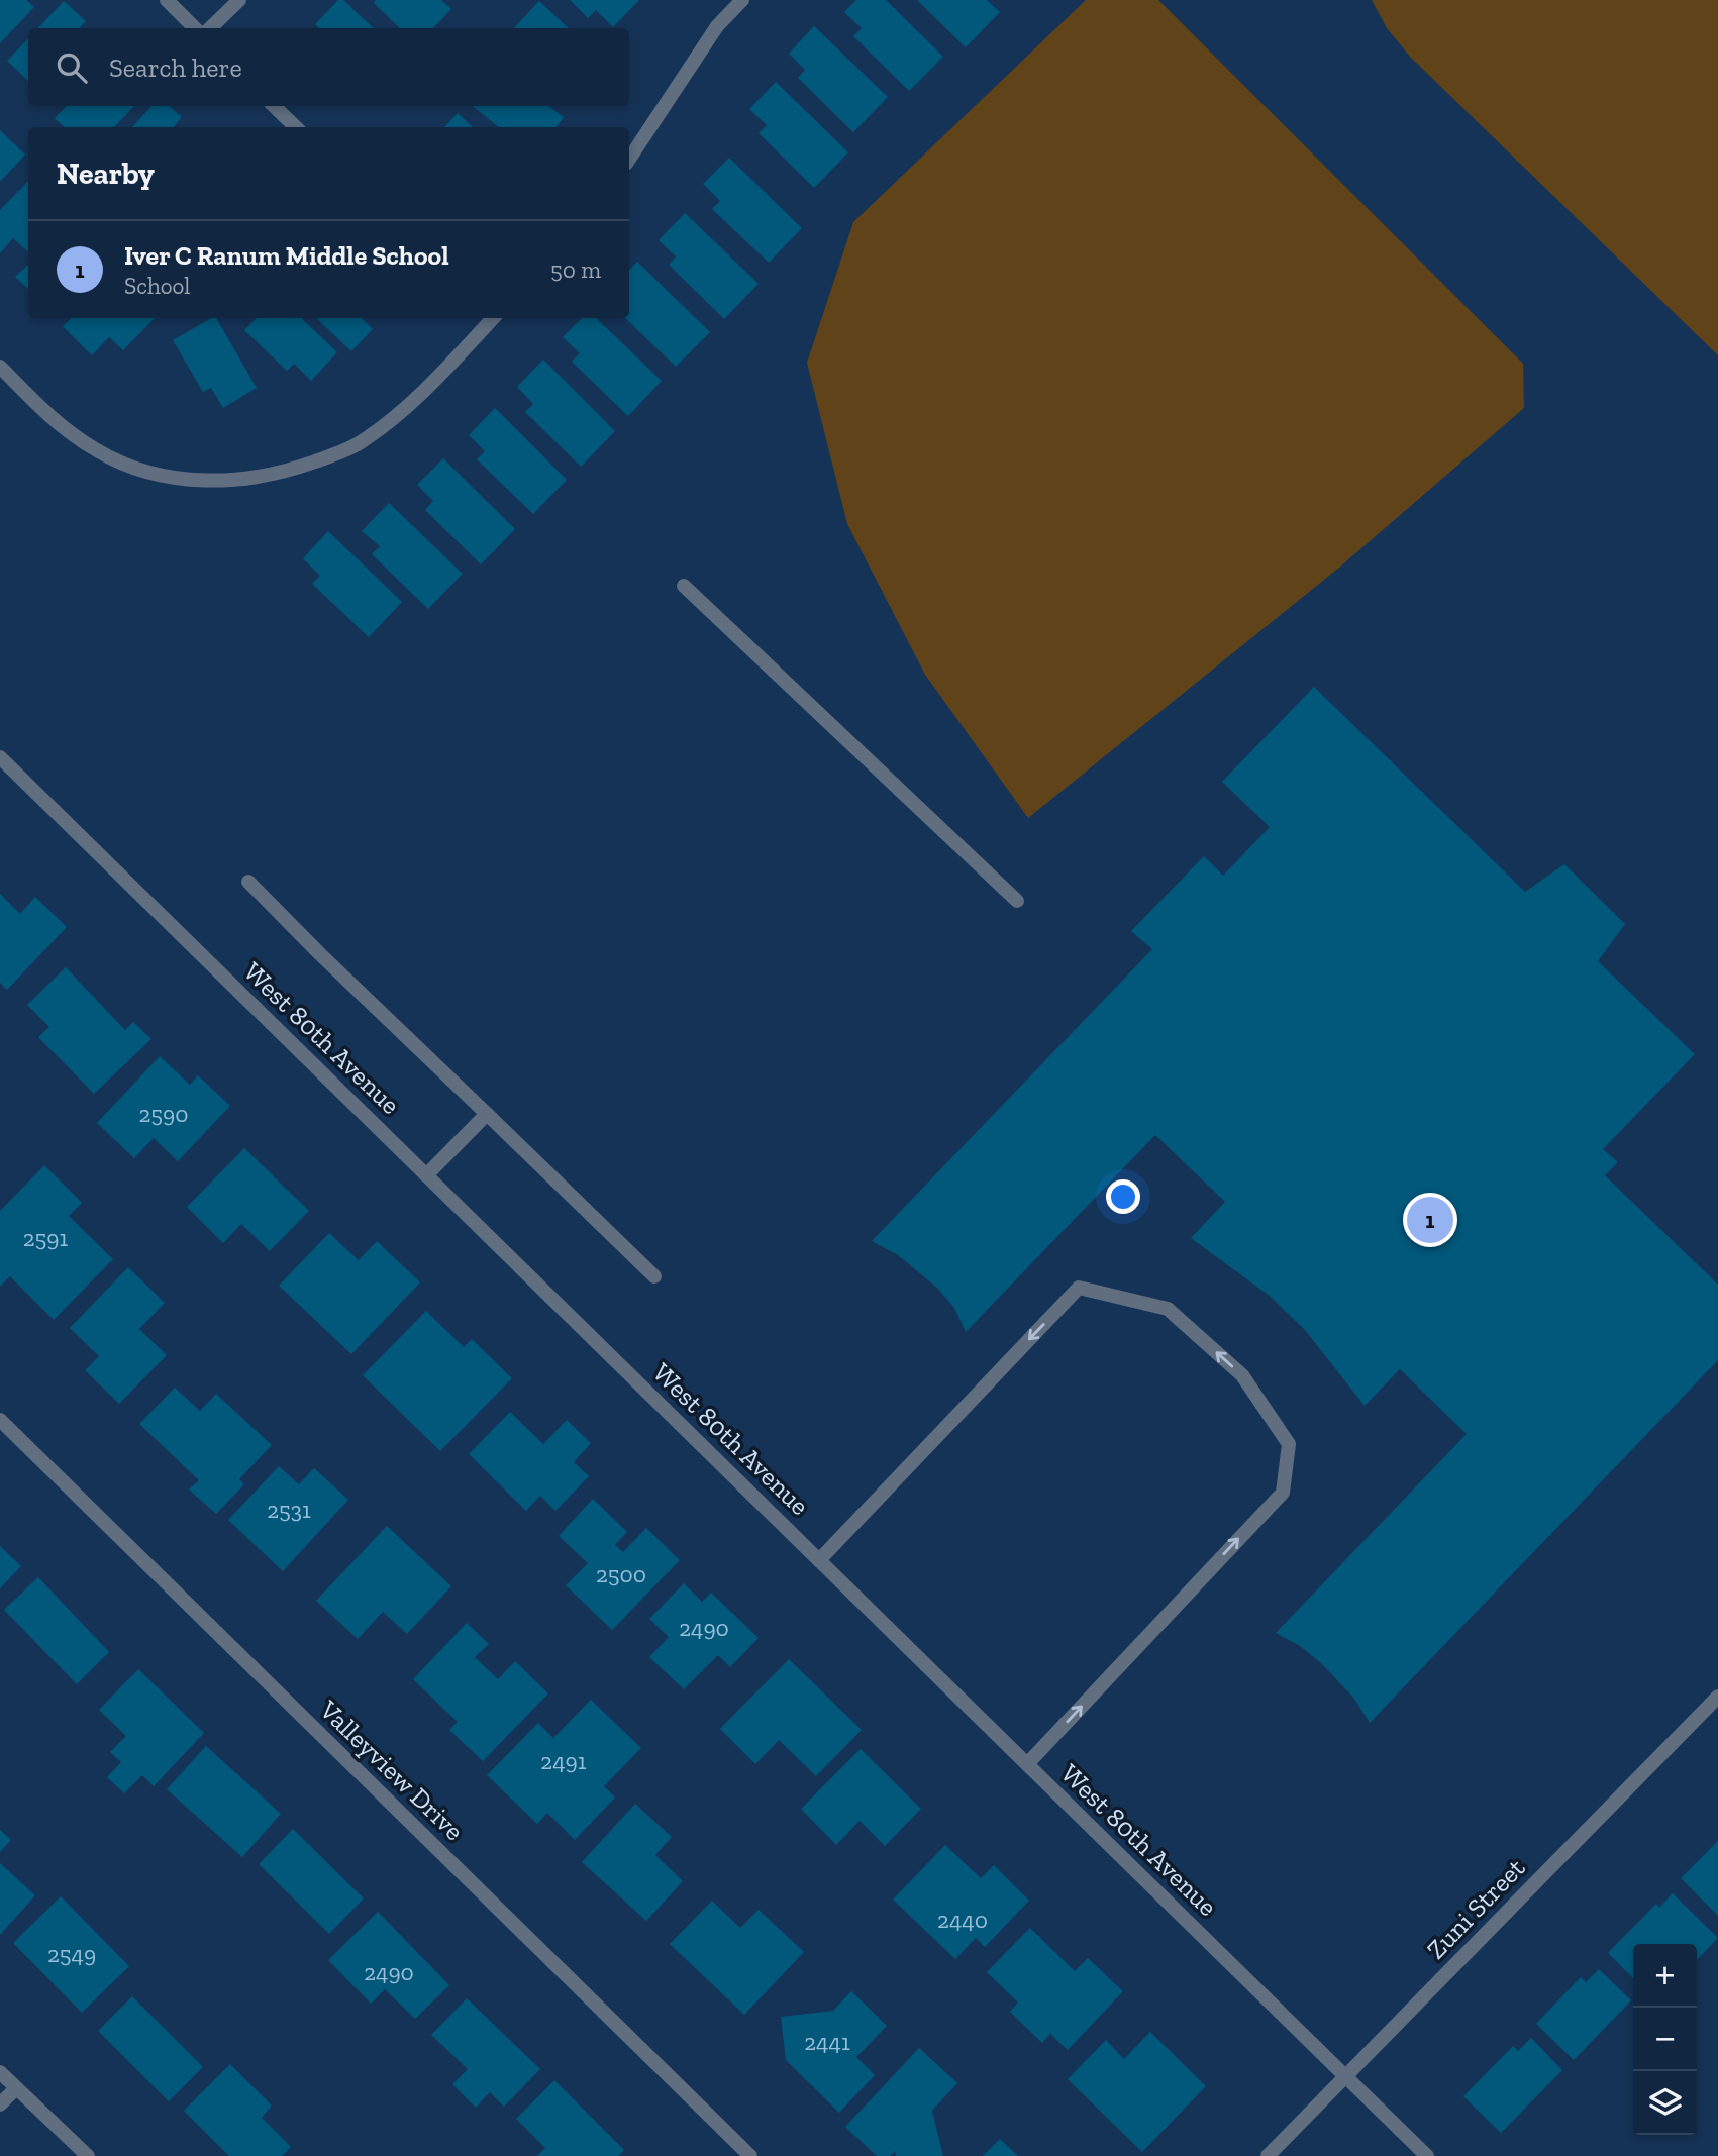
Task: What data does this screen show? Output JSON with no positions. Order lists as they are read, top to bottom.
{
  "streets": {
    "street": ["West 80th Avenue", "Valleyview Drive", "Zuni Street"]
  },
  "crossings": [
    ["West 80th Avenue", "Zuni Street"]
  ],
  "house_numbers": [
    "2590",
    "2591",
    "2531",
    "2500",
    "2490",
    "2491",
    "2440",
    "2549",
    "2490",
    "2441"
  ],
  "page": {
    "search": "Search here",
    "heading": "Nearby",
    "list": [
      {
        "mark": "1",
        "name": "Iver C Ranum Middle School",
        "note": "School",
        "value": "50 m"
      }
    ],
    "pins": "1",
    "map_buttons": ["+", "−"]
  }
}
